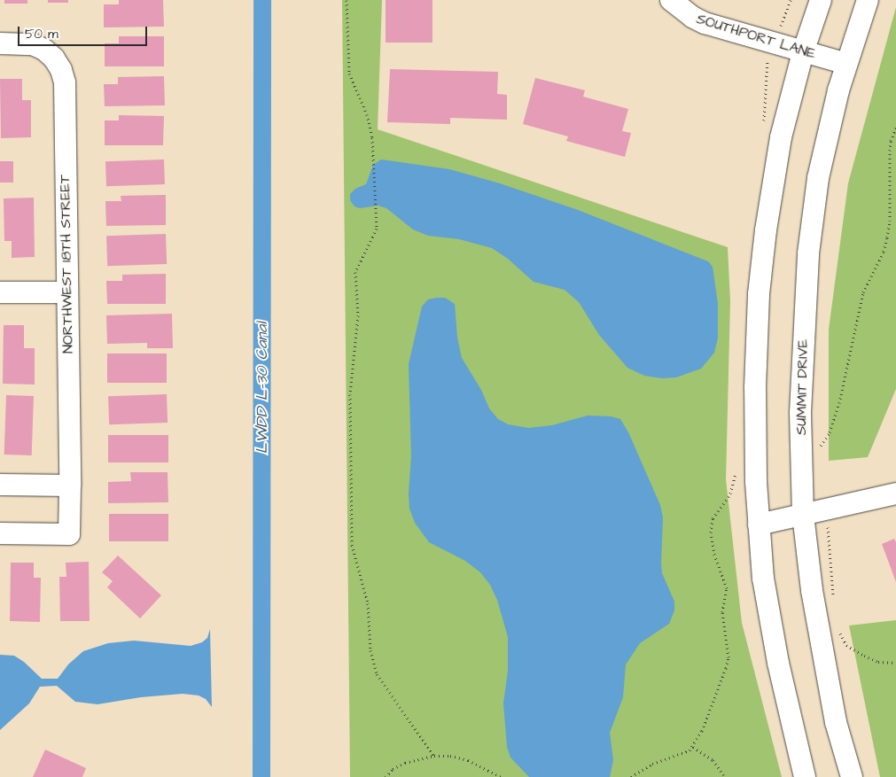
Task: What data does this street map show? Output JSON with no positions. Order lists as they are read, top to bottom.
{
  "streets": {
    "street": ["SOUTHPORT LANE", "NORTHWEST 18TH STREET", "SUMMIT DRIVE"]
  },
  "crossings": [
    ["SOUTHPORT LANE", "SUMMIT DRIVE"]
  ],
  "water": ["LWDD L-30 Canal"],
  "scale_bar": "50 m"
}
